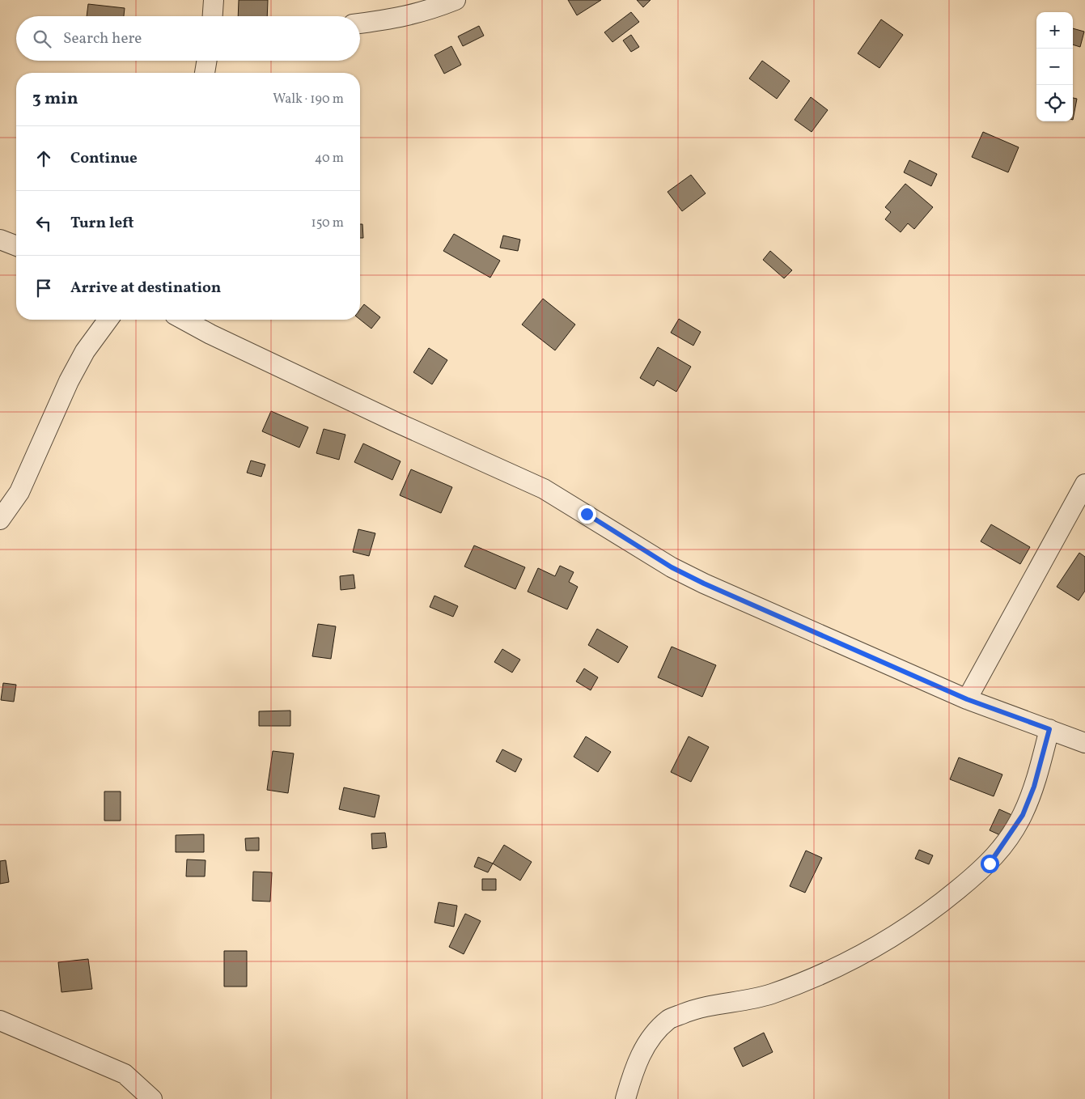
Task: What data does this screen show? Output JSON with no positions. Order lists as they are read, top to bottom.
{
  "page": {
    "map_buttons": ["+", "−"],
    "search": "Search here",
    "heading": ["3 min", "Walk · 190 m"],
    "list": [
      ["Continue", "40 m"],
      ["Turn left", "150 m"],
      "Arrive at destination"
    ]
  }
}
